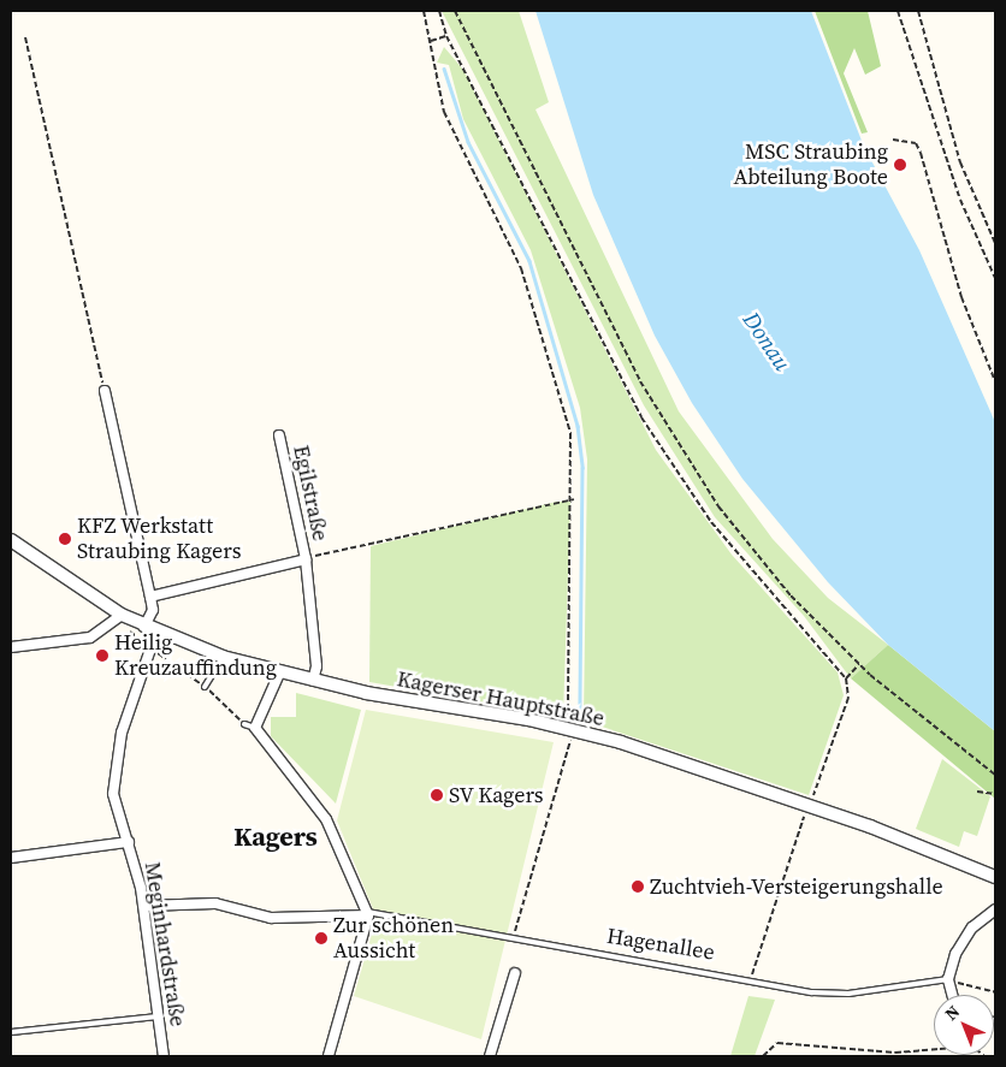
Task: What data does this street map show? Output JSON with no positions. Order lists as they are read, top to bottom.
{
  "streets": {
    "street": [
      "Egilstraße",
      "Kagerser Hauptstraße",
      "Meginhardstraße",
      "Hagenallee"
    ]
  },
  "crossings": [
    ["Egilstraße", "Kagerser Hauptstraße"],
    ["Kagerser Hauptstraße", "Meginhardstraße"],
    ["Meginhardstraße", "Hagenallee"]
  ],
  "districts": ["Kagers"],
  "water": ["Donau"],
  "places": [
    "MSC Straubing Abteilung Boote",
    "KFZ Werkstatt Straubing Kagers",
    "Heilig Kreuzauffindung",
    "SV Kagers",
    "Zuchtvieh-Versteigerungshalle",
    "Zur schönen Aussicht"
  ],
  "north": "top left"
}
